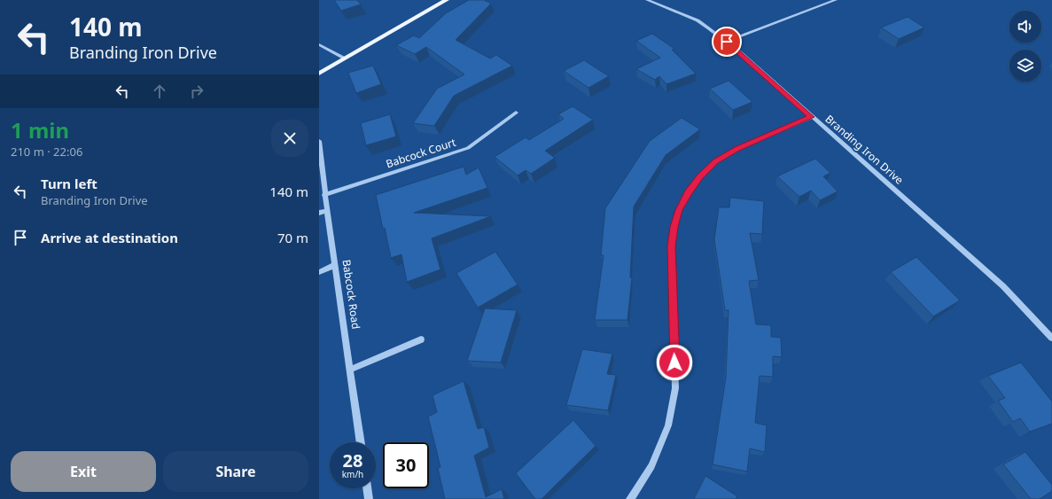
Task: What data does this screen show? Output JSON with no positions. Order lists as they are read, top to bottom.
{
  "streets": {
    "street": ["Branding Iron Drive", "Babcock Court", "Babcock Road"]
  },
  "crossings": [
    ["Babcock Court", "Babcock Road"]
  ],
  "page": {
    "turn": ["140 m", "Branding Iron Drive"],
    "heading": ["1 min", "210 m · 22:06"],
    "list": [
      {
        "name": "Turn left",
        "note": "Branding Iron Drive",
        "value": "140 m"
      },
      {
        "name": "Arrive at destination",
        "value": "70 m"
      }
    ],
    "speed": "28 km/h",
    "limit": "30",
    "buttons": ["Exit", "Share"]
  }
}
